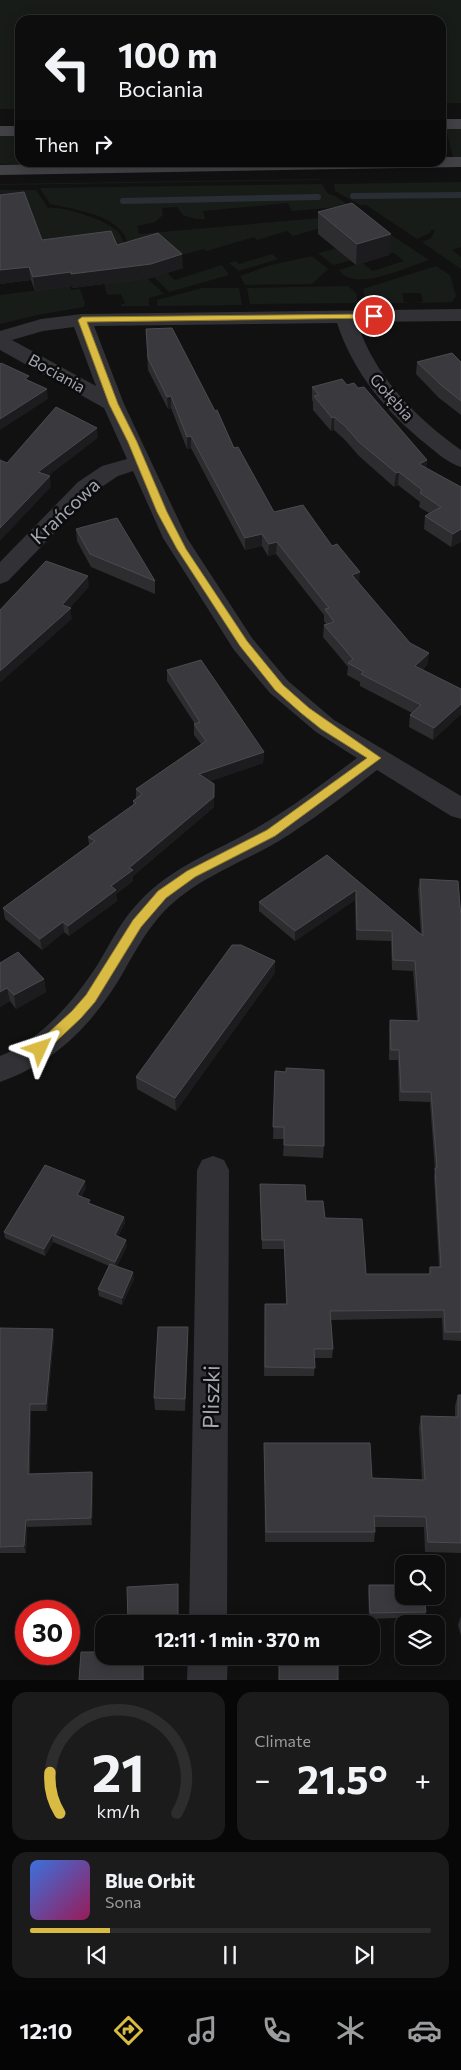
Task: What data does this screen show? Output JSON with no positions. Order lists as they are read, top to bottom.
{
  "streets": {
    "street": [
      "Bociania",
      "Gołębia",
      "Krańcowa",
      "Pliszki"
    ]
  },
  "crossings": [
    ["Bociania", "Krańcowa"]
  ],
  "page": {
    "turn": ["100 m", "Bociania"],
    "then": "Then",
    "limit": "30",
    "trip": "12:11 · 1 min · 370 m",
    "tile": "Climate",
    "heat": ["−", "21.5°", "+"],
    "song": ["Blue Orbit", "Sona"],
    "tabs": "12:10",
    "gauge": ["21", "km/h"]
  }
}
